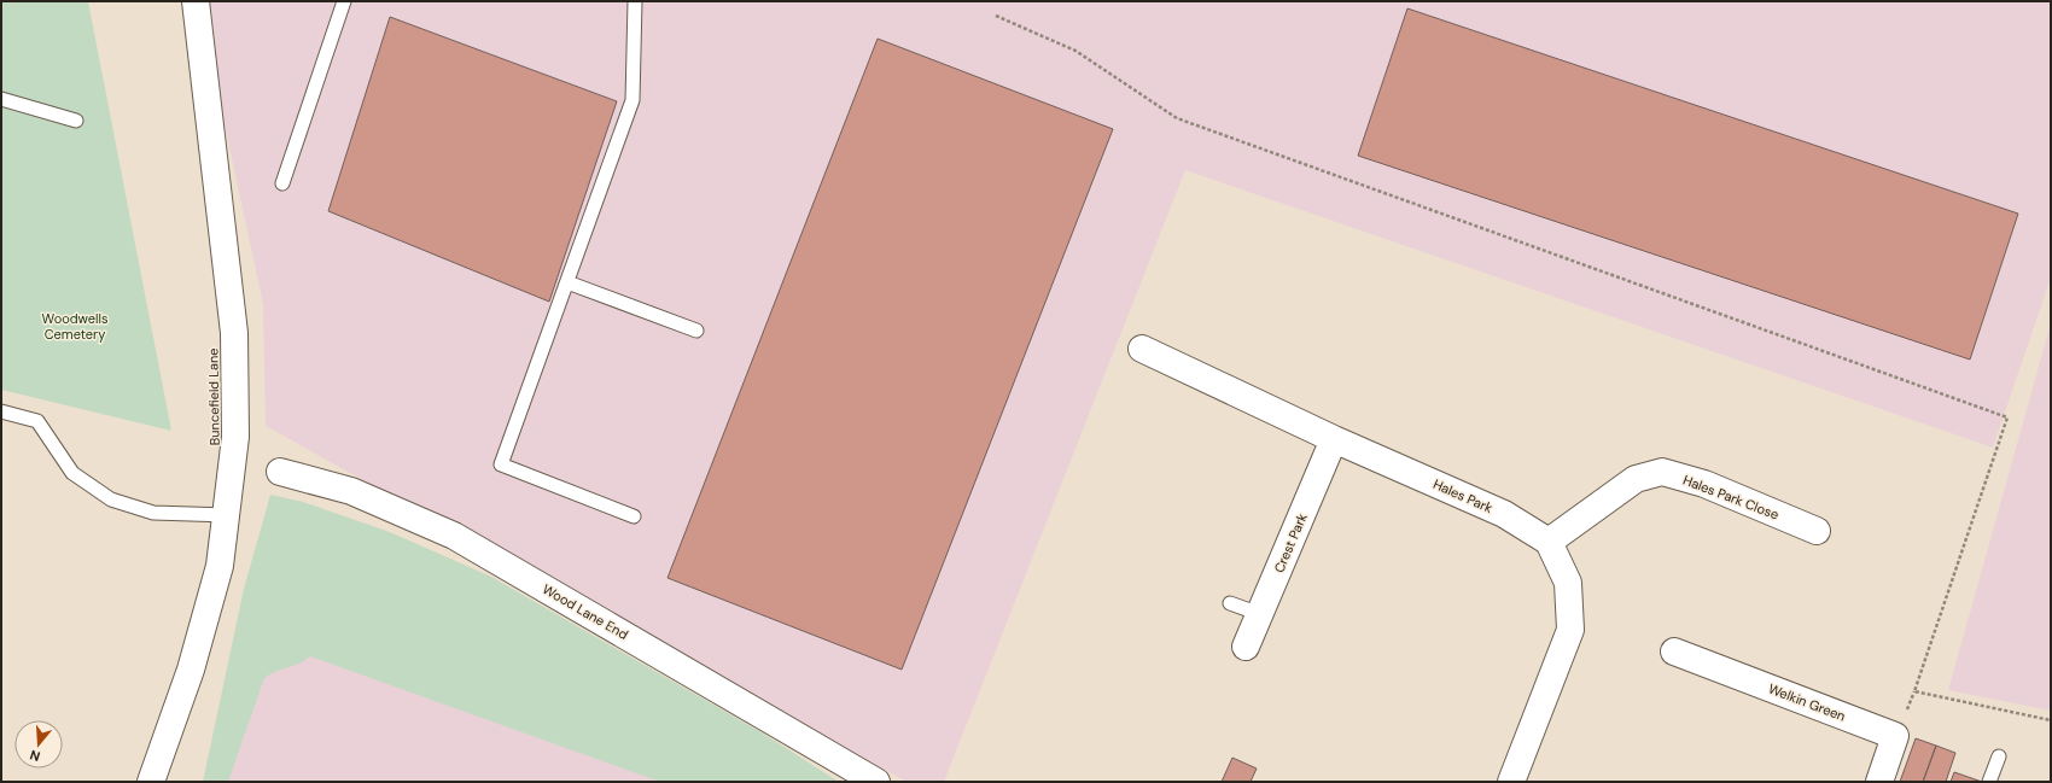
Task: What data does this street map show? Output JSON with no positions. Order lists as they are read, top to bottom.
{
  "streets": {
    "street": [
      "Buncefield Lane",
      "Hales Park",
      "Hales Park Close",
      "Crest Park",
      "Wood Lane End",
      "Welkin Green"
    ]
  },
  "crossings": [
    ["Hales Park", "Hales Park Close"],
    ["Hales Park", "Crest Park"]
  ],
  "parks": ["Woodwells Cemetery"],
  "north": "bottom"
}
